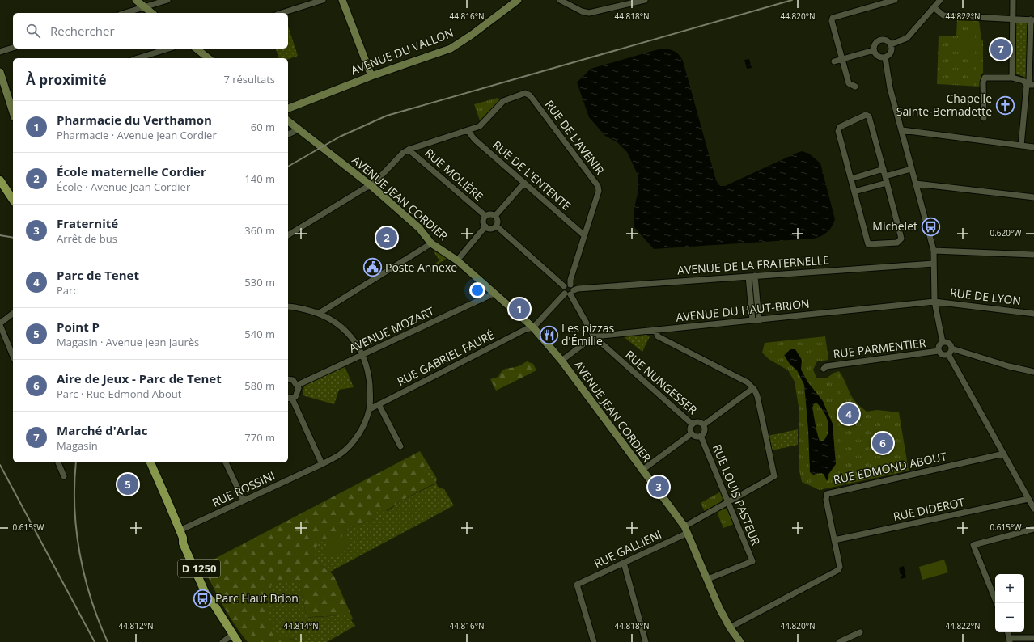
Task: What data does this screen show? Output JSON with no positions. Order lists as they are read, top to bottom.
{
  "streets": {
    "main road": ["D 1250"],
    "street": [
      "AVENUE DU VALLON",
      "RUE DE L'AVENIR",
      "RUE MOLIÈRE",
      "RUE DE L'ENTENTE",
      "AVENUE JEAN CORDIER",
      "AVENUE DE LA FRATERNELLE",
      "RUE DE LYON",
      "AVENUE DU HAUT-BRION",
      "AVENUE MOZART",
      "RUE PARMENTIER",
      "RUE GABRIEL FAURÉ",
      "RUE NUNGESSER",
      "RUE EDMOND ABOUT",
      "RUE ROSSINI",
      "RUE LOUIS PASTEUR",
      "RUE DIDEROT",
      "RUE GALLIENI"
    ]
  },
  "crossings": [
    ["RUE DE L'AVENIR", "RUE DE L'ENTENTE"],
    ["RUE DE L'AVENIR", "AVENUE DE LA FRATERNELLE"],
    ["RUE DE L'AVENIR", "RUE NUNGESSER"],
    ["AVENUE JEAN CORDIER", "AVENUE MOZART"],
    ["AVENUE JEAN CORDIER", "RUE GABRIEL FAURÉ"],
    ["AVENUE JEAN CORDIER", "RUE LOUIS PASTEUR"],
    ["AVENUE JEAN CORDIER", "RUE GALLIENI"],
    ["AVENUE DE LA FRATERNELLE", "RUE NUNGESSER"],
    ["RUE DE LYON", "AVENUE DU HAUT-BRION"],
    ["AVENUE DU HAUT-BRION", "RUE NUNGESSER"],
    ["AVENUE MOZART", "RUE ROSSINI"],
    ["RUE GABRIEL FAURÉ", "RUE ROSSINI"],
    ["RUE NUNGESSER", "RUE LOUIS PASTEUR"],
    ["RUE EDMOND ABOUT", "RUE DIDEROT"],
    ["RUE ROSSINI", "D 1250"],
    ["RUE LOUIS PASTEUR", "RUE GALLIENI"]
  ],
  "places": {
    "church": ["Chapelle Sainte-Bernadette"],
    "bus stop": ["Michelet", "Parc Haut Brion"],
    "public building": ["Poste Annexe"],
    "restaurant": ["Les pizzas d'Émilie"]
  },
  "page": {
    "search": "Rechercher",
    "pins": [
      "7",
      "2",
      "1",
      "4",
      "6",
      "5",
      "3"
    ],
    "heading": ["À proximité", "7 résultats"],
    "list": [
      {
        "mark": "1",
        "name": "Pharmacie du Verthamon",
        "note": "Pharmacie · Avenue Jean Cordier",
        "value": "60 m"
      },
      {
        "mark": "2",
        "name": "École maternelle Cordier",
        "note": "École · Avenue Jean Cordier",
        "value": "140 m"
      },
      {
        "mark": "3",
        "name": "Fraternité",
        "note": "Arrêt de bus",
        "value": "360 m"
      },
      {
        "mark": "4",
        "name": "Parc de Tenet",
        "note": "Parc",
        "value": "530 m"
      },
      {
        "mark": "5",
        "name": "Point P",
        "note": "Magasin · Avenue Jean Jaurès",
        "value": "540 m"
      },
      {
        "mark": "6",
        "name": "Aire de Jeux - Parc de Tenet",
        "note": "Parc · Rue Edmond About",
        "value": "580 m"
      },
      {
        "mark": "7",
        "name": "Marché d'Arlac",
        "note": "Magasin",
        "value": "770 m"
      }
    ],
    "map_buttons": ["+", "−"]
  },
  "coordinates": [
    "44.816°N",
    "44.818°N",
    "44.820°N",
    "44.822°N",
    "0.620°W",
    "0.615°W",
    "44.812°N",
    "44.814°N"
  ]
}
